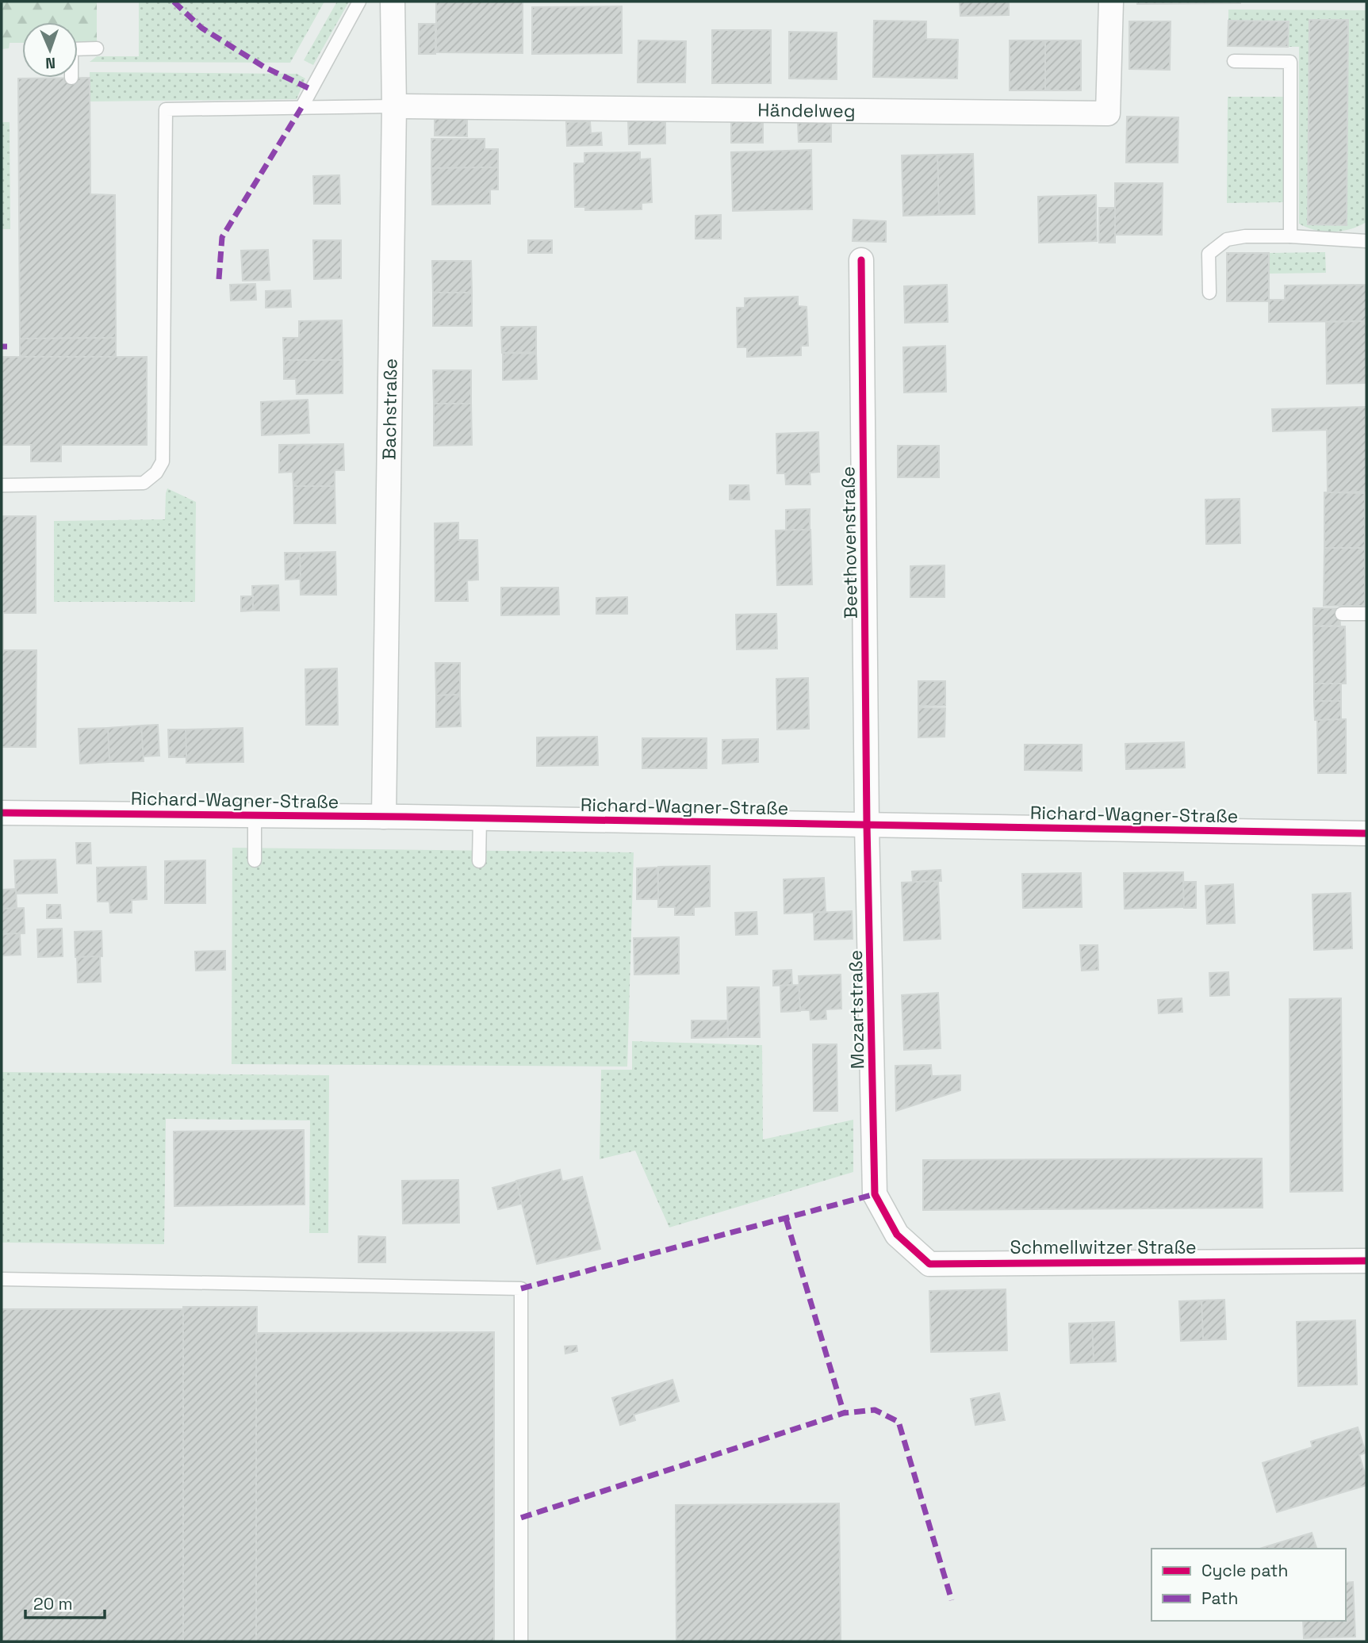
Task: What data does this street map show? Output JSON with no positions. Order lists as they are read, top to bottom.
{
  "streets": {
    "street": [
      "Händelweg",
      "Bachstraße",
      "Beethovenstraße",
      "Richard-Wagner-Straße",
      "Mozartstraße",
      "Schmellwitzer Straße"
    ]
  },
  "crossings": [
    ["Händelweg", "Bachstraße"],
    ["Bachstraße", "Richard-Wagner-Straße"],
    ["Beethovenstraße", "Richard-Wagner-Straße"],
    ["Beethovenstraße", "Mozartstraße"],
    ["Richard-Wagner-Straße", "Mozartstraße"],
    ["Mozartstraße", "Schmellwitzer Straße"]
  ],
  "legend": ["Cycle path", "Path"],
  "scale_bar": "20 m",
  "north": "bottom"
}
